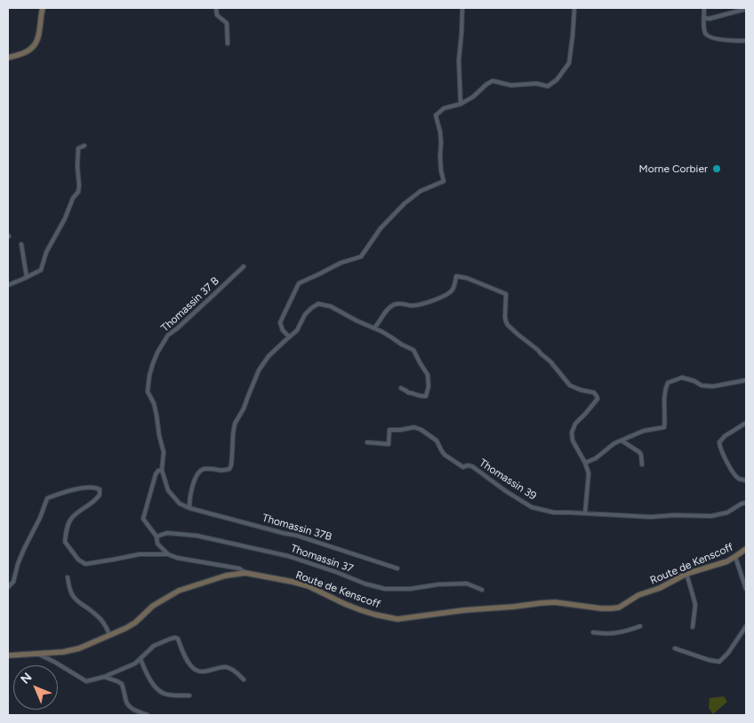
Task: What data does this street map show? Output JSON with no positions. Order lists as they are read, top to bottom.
{
  "streets": {
    "main road": ["Route de Kenscoff"],
    "street": [
      "Thomassin 37 B",
      "Thomassin 39",
      "Thomassin 37B",
      "Thomassin 37"
    ]
  },
  "crossings": [
    ["Thomassin 37 B", "Thomassin 37"]
  ],
  "places": ["Morne Corbier"],
  "north": "top left"
}
